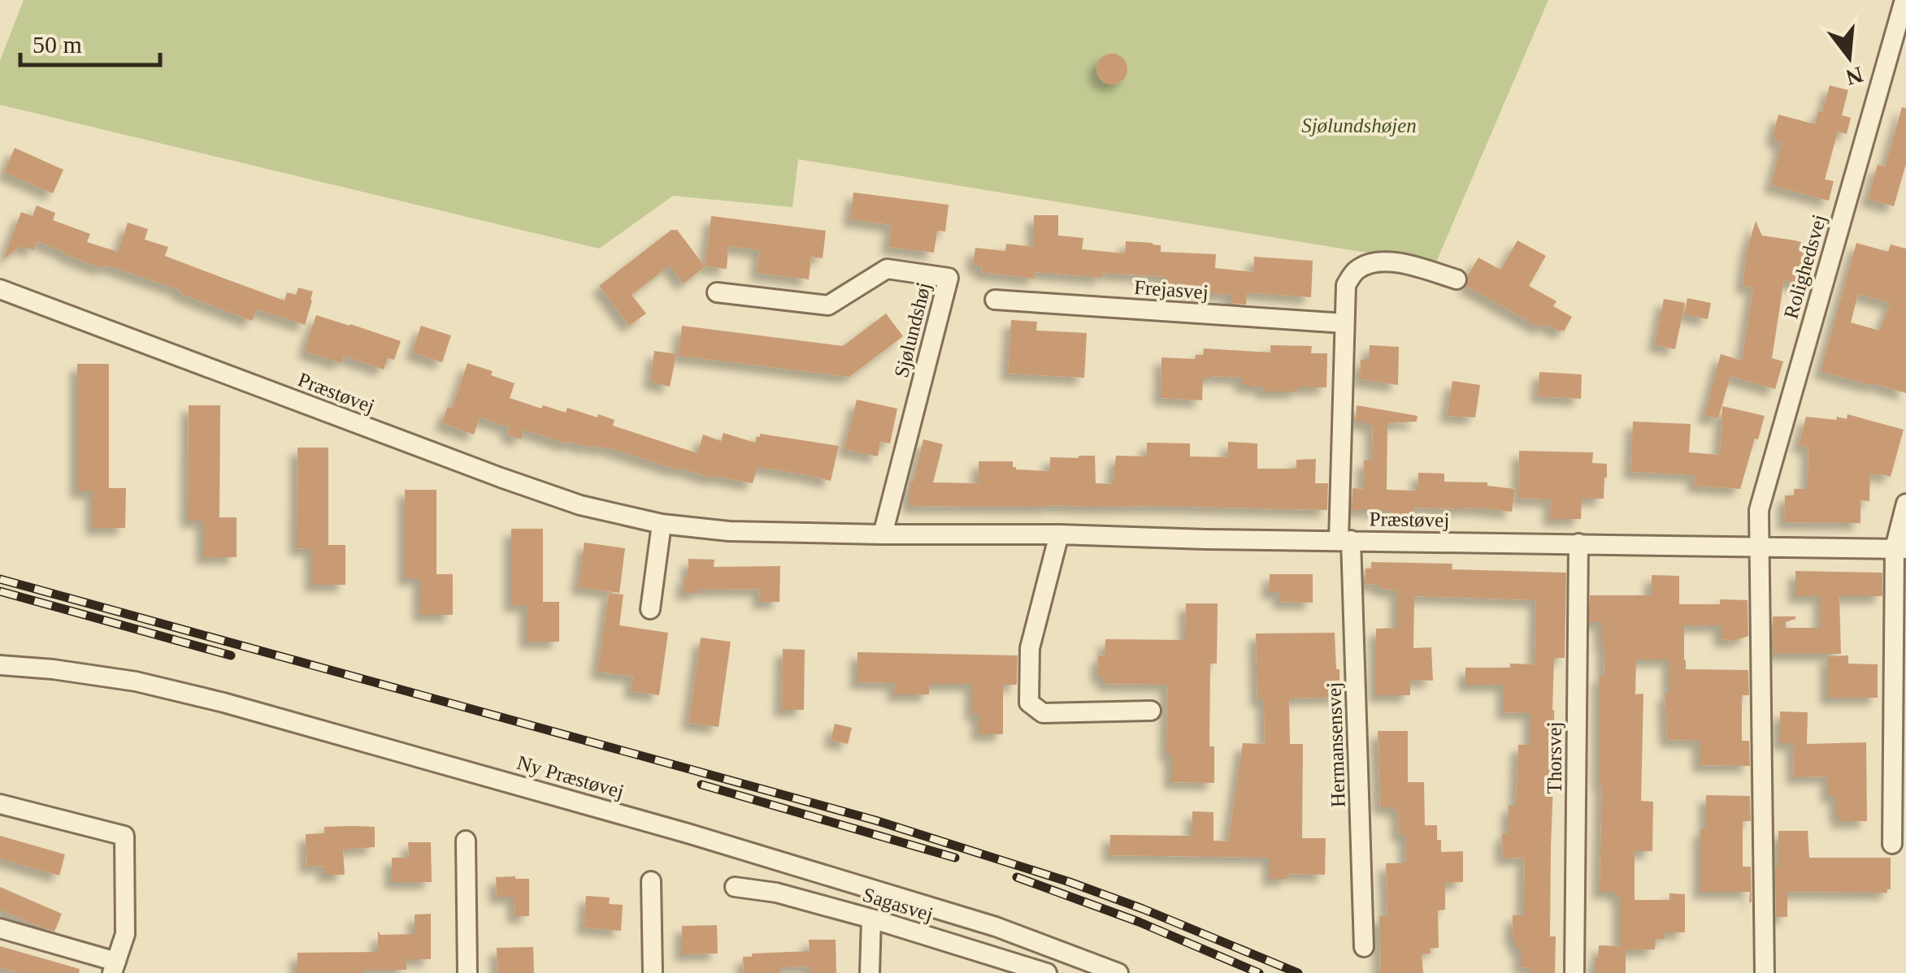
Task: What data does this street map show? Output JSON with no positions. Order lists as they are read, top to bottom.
{
  "streets": {
    "street": [
      "Rolighedsvej",
      "Frejasvej",
      "Sjølundshøj",
      "Præstøvej",
      "Hermansensvej",
      "Thorsvej",
      "Ny Præstøvej",
      "Sagasvej"
    ]
  },
  "crossings": [
    ["Rolighedsvej", "Præstøvej"],
    ["Sjølundshøj", "Præstøvej"],
    ["Præstøvej", "Hermansensvej"],
    ["Præstøvej", "Thorsvej"]
  ],
  "parks": ["Sjølundshøjen"],
  "scale_bar": "50 m",
  "north": "bottom"
}
